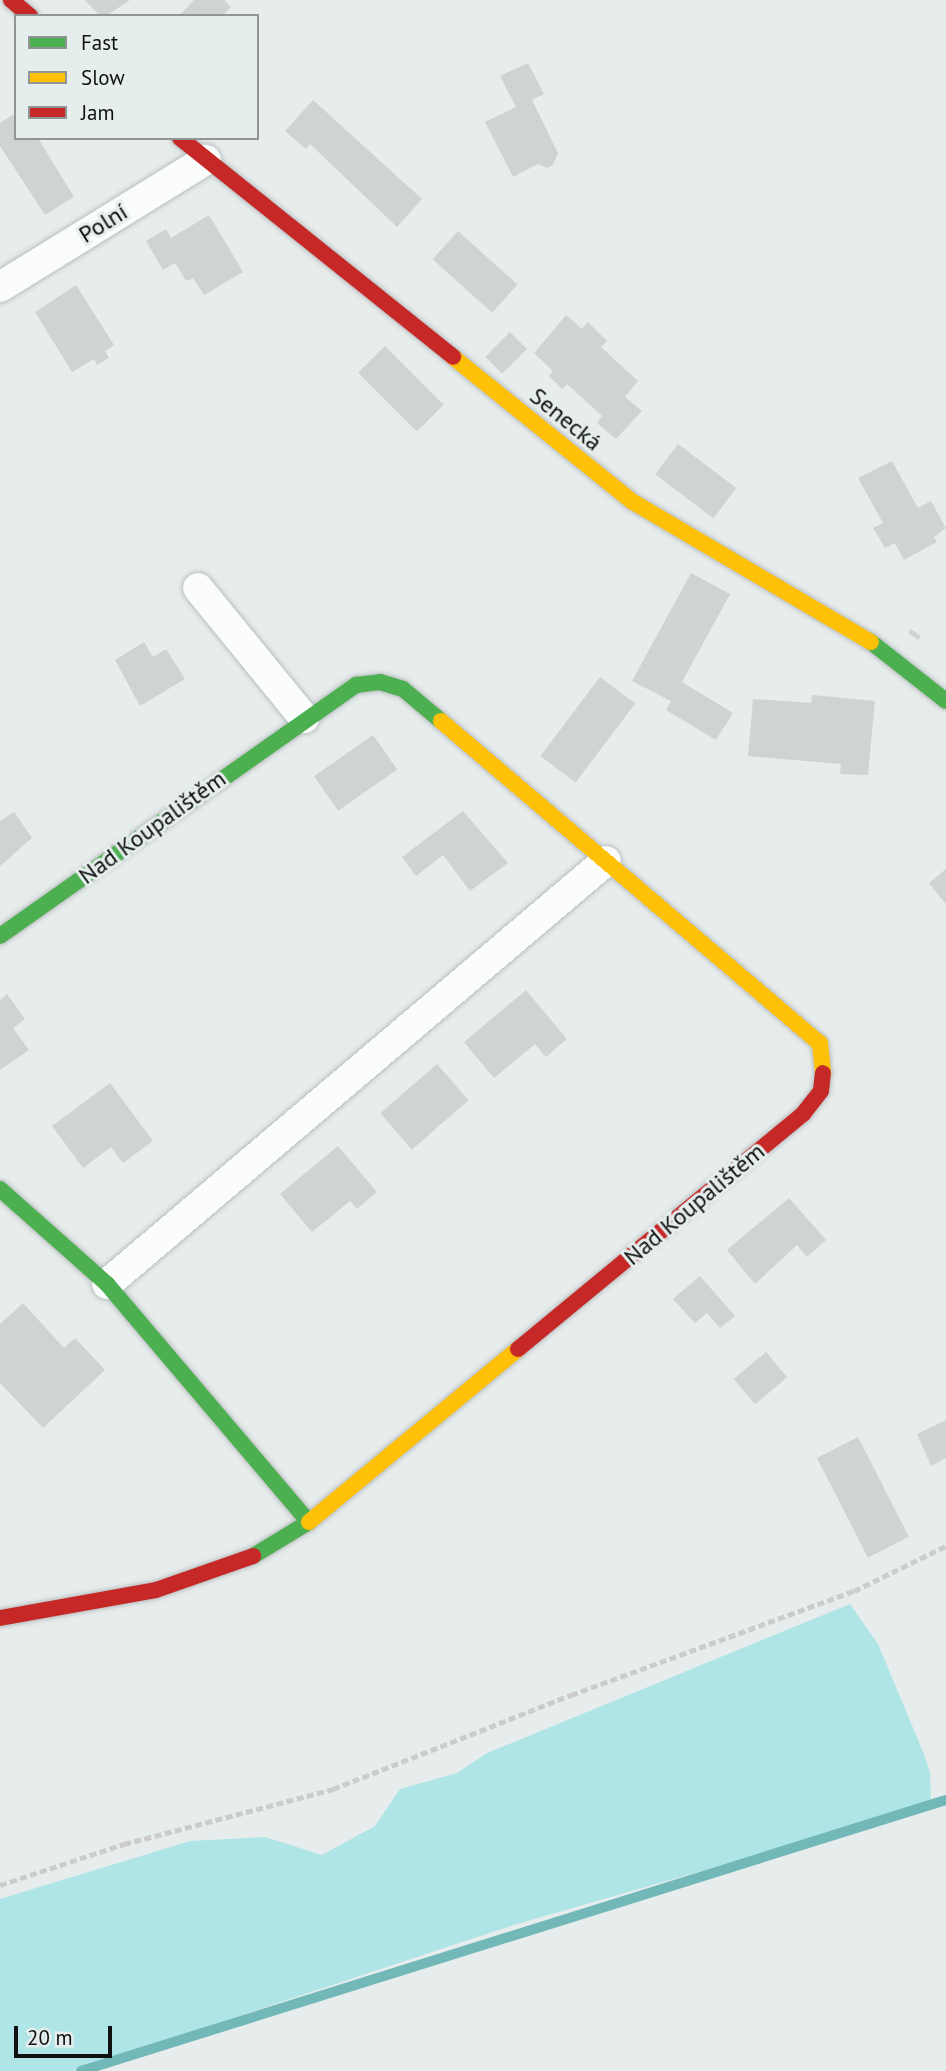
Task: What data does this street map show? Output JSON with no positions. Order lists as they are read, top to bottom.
{
  "streets": {
    "street": ["Polní", "Senecká", "Nad Koupalištěm"]
  },
  "crossings": [
    ["Polní", "Senecká"]
  ],
  "legend": ["Fast", "Slow", "Jam"],
  "scale_bar": "20 m"
}
